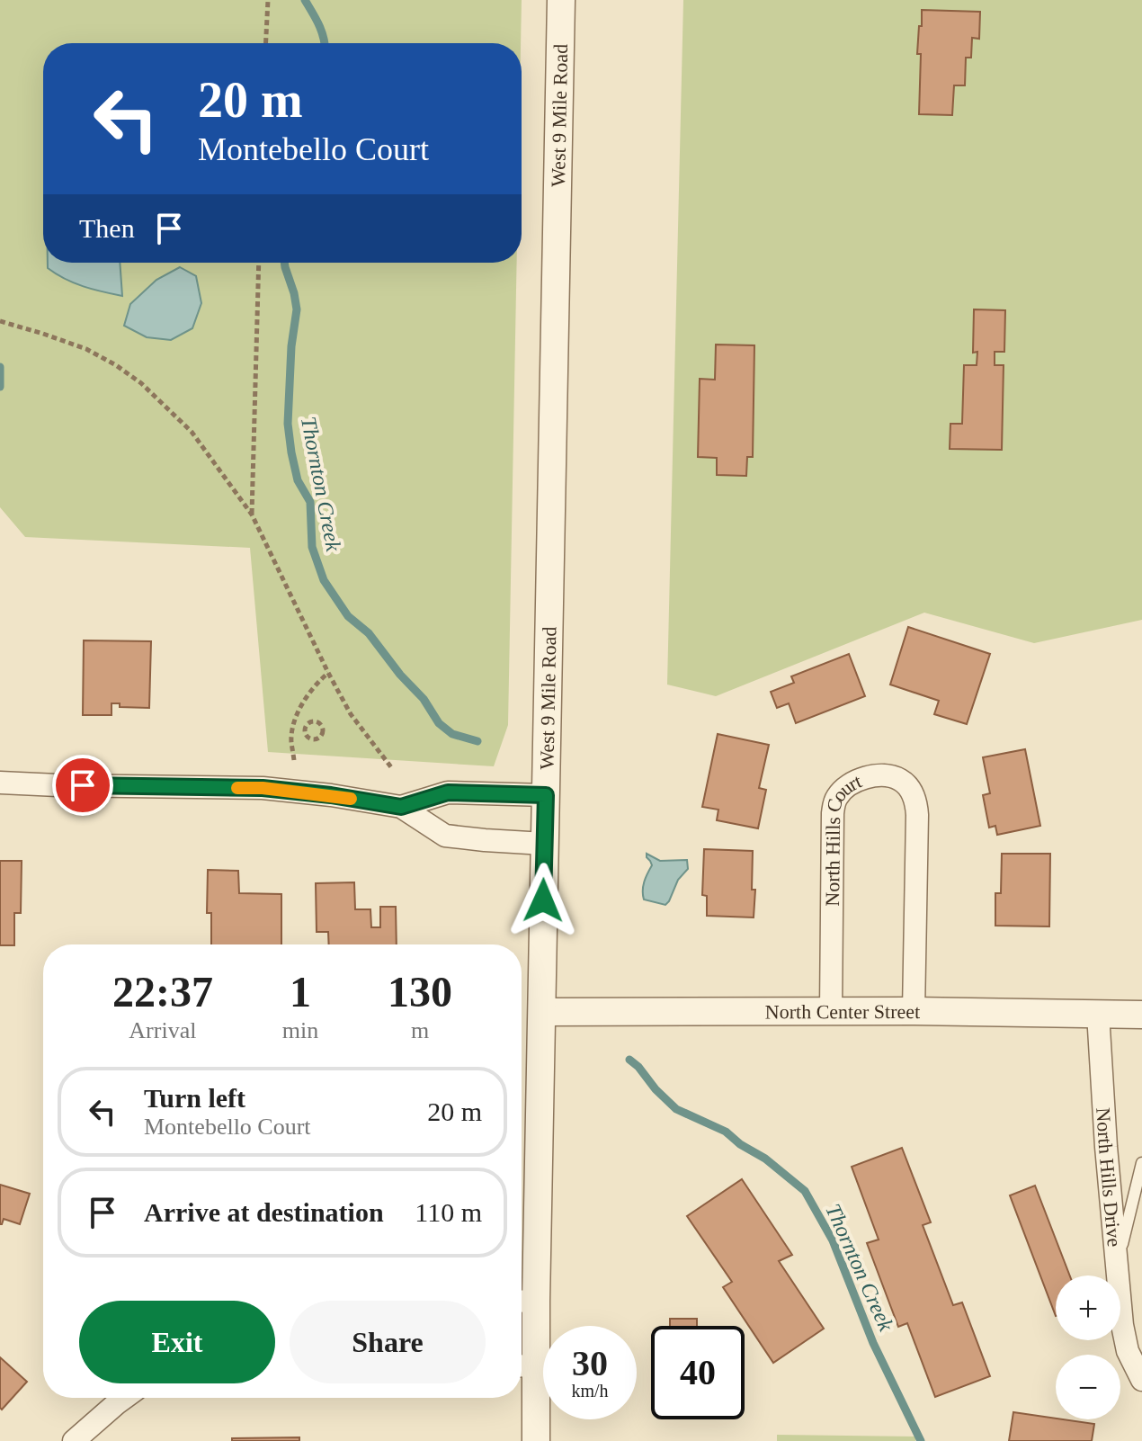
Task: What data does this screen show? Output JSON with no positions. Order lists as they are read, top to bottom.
{
  "streets": {
    "street": [
      "West 9 Mile Road",
      "North Hills Court",
      "North Center Street",
      "North Hills Drive"
    ]
  },
  "crossings": [
    ["West 9 Mile Road", "North Center Street"],
    ["North Hills Court", "North Center Street"],
    ["North Center Street", "North Hills Drive"]
  ],
  "water": ["Thornton Creek"],
  "page": {
    "turn": ["20 m", "Montebello Court"],
    "then": "Then",
    "eta": [
      "22:37",
      "Arrival",
      "1",
      "min",
      "130",
      "m"
    ],
    "list": [
      {
        "name": "Turn left",
        "note": "Montebello Court",
        "value": "20 m"
      },
      {
        "name": "Arrive at destination",
        "value": "110 m"
      }
    ],
    "map_buttons": ["+", "−"],
    "buttons": ["Exit", "Share"],
    "speed": "30 km/h",
    "limit": "40"
  }
}
